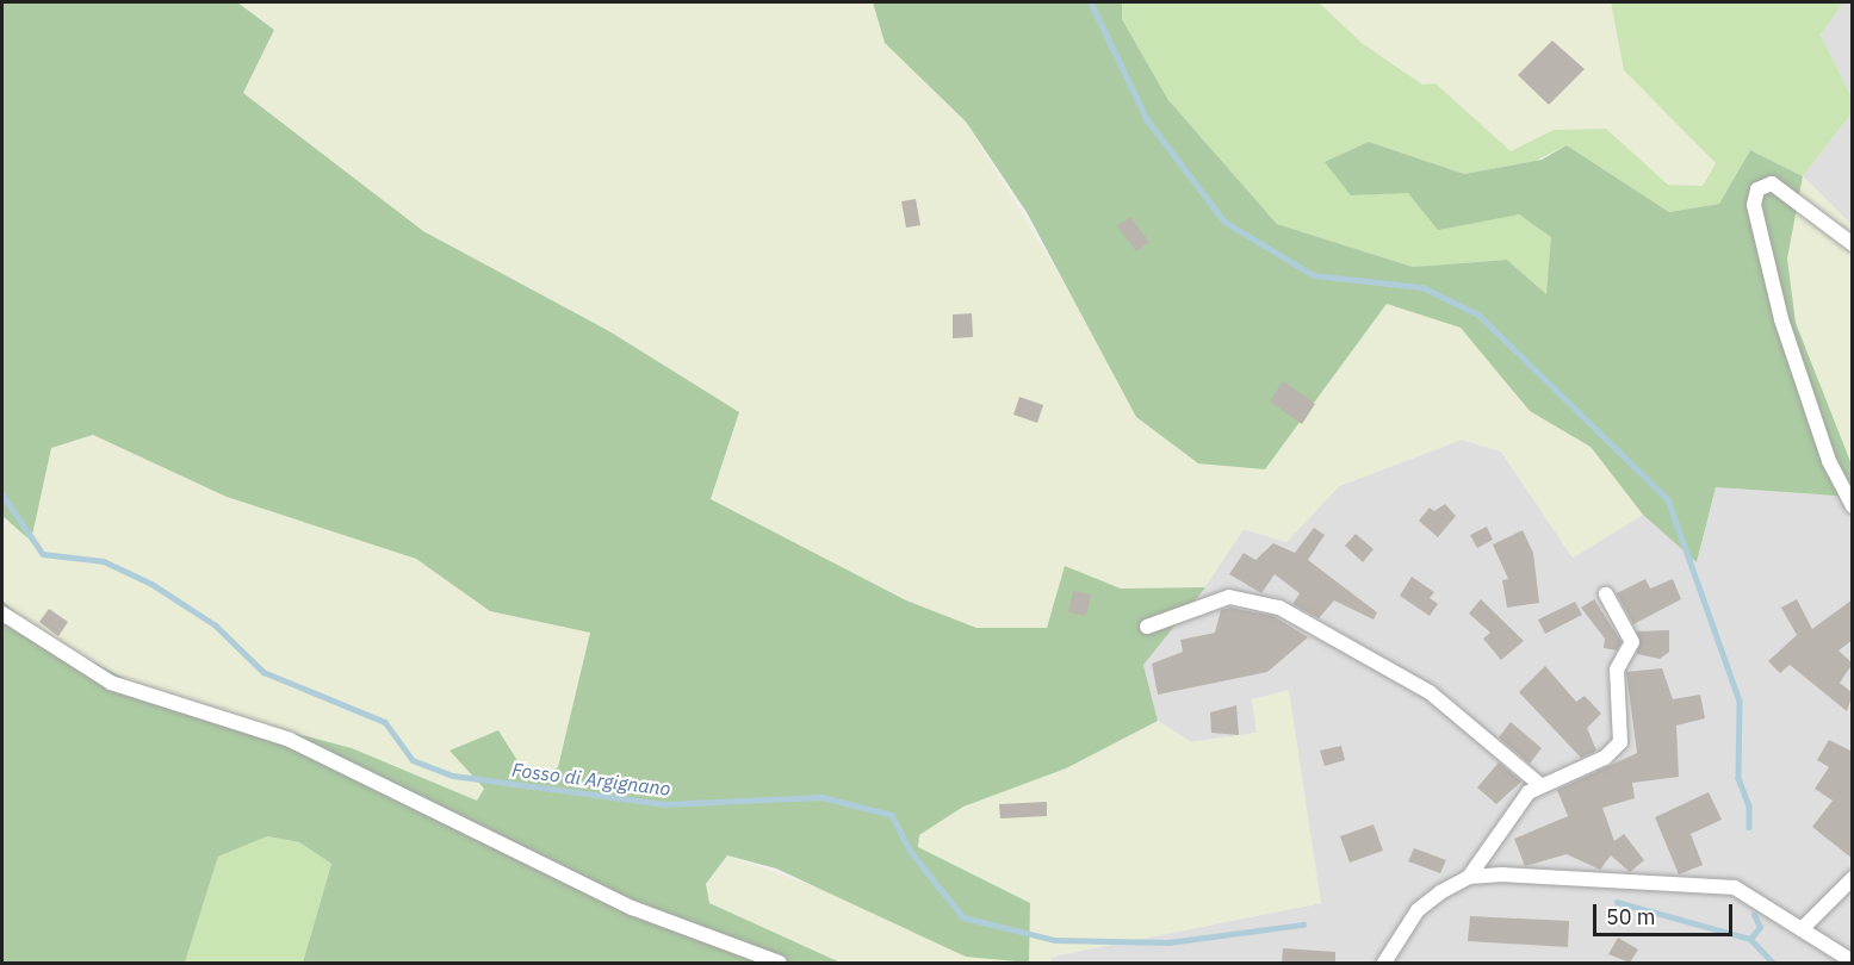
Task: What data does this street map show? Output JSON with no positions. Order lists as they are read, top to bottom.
{
  "water": ["Fosso di Argignano"],
  "scale_bar": "50 m"
}
